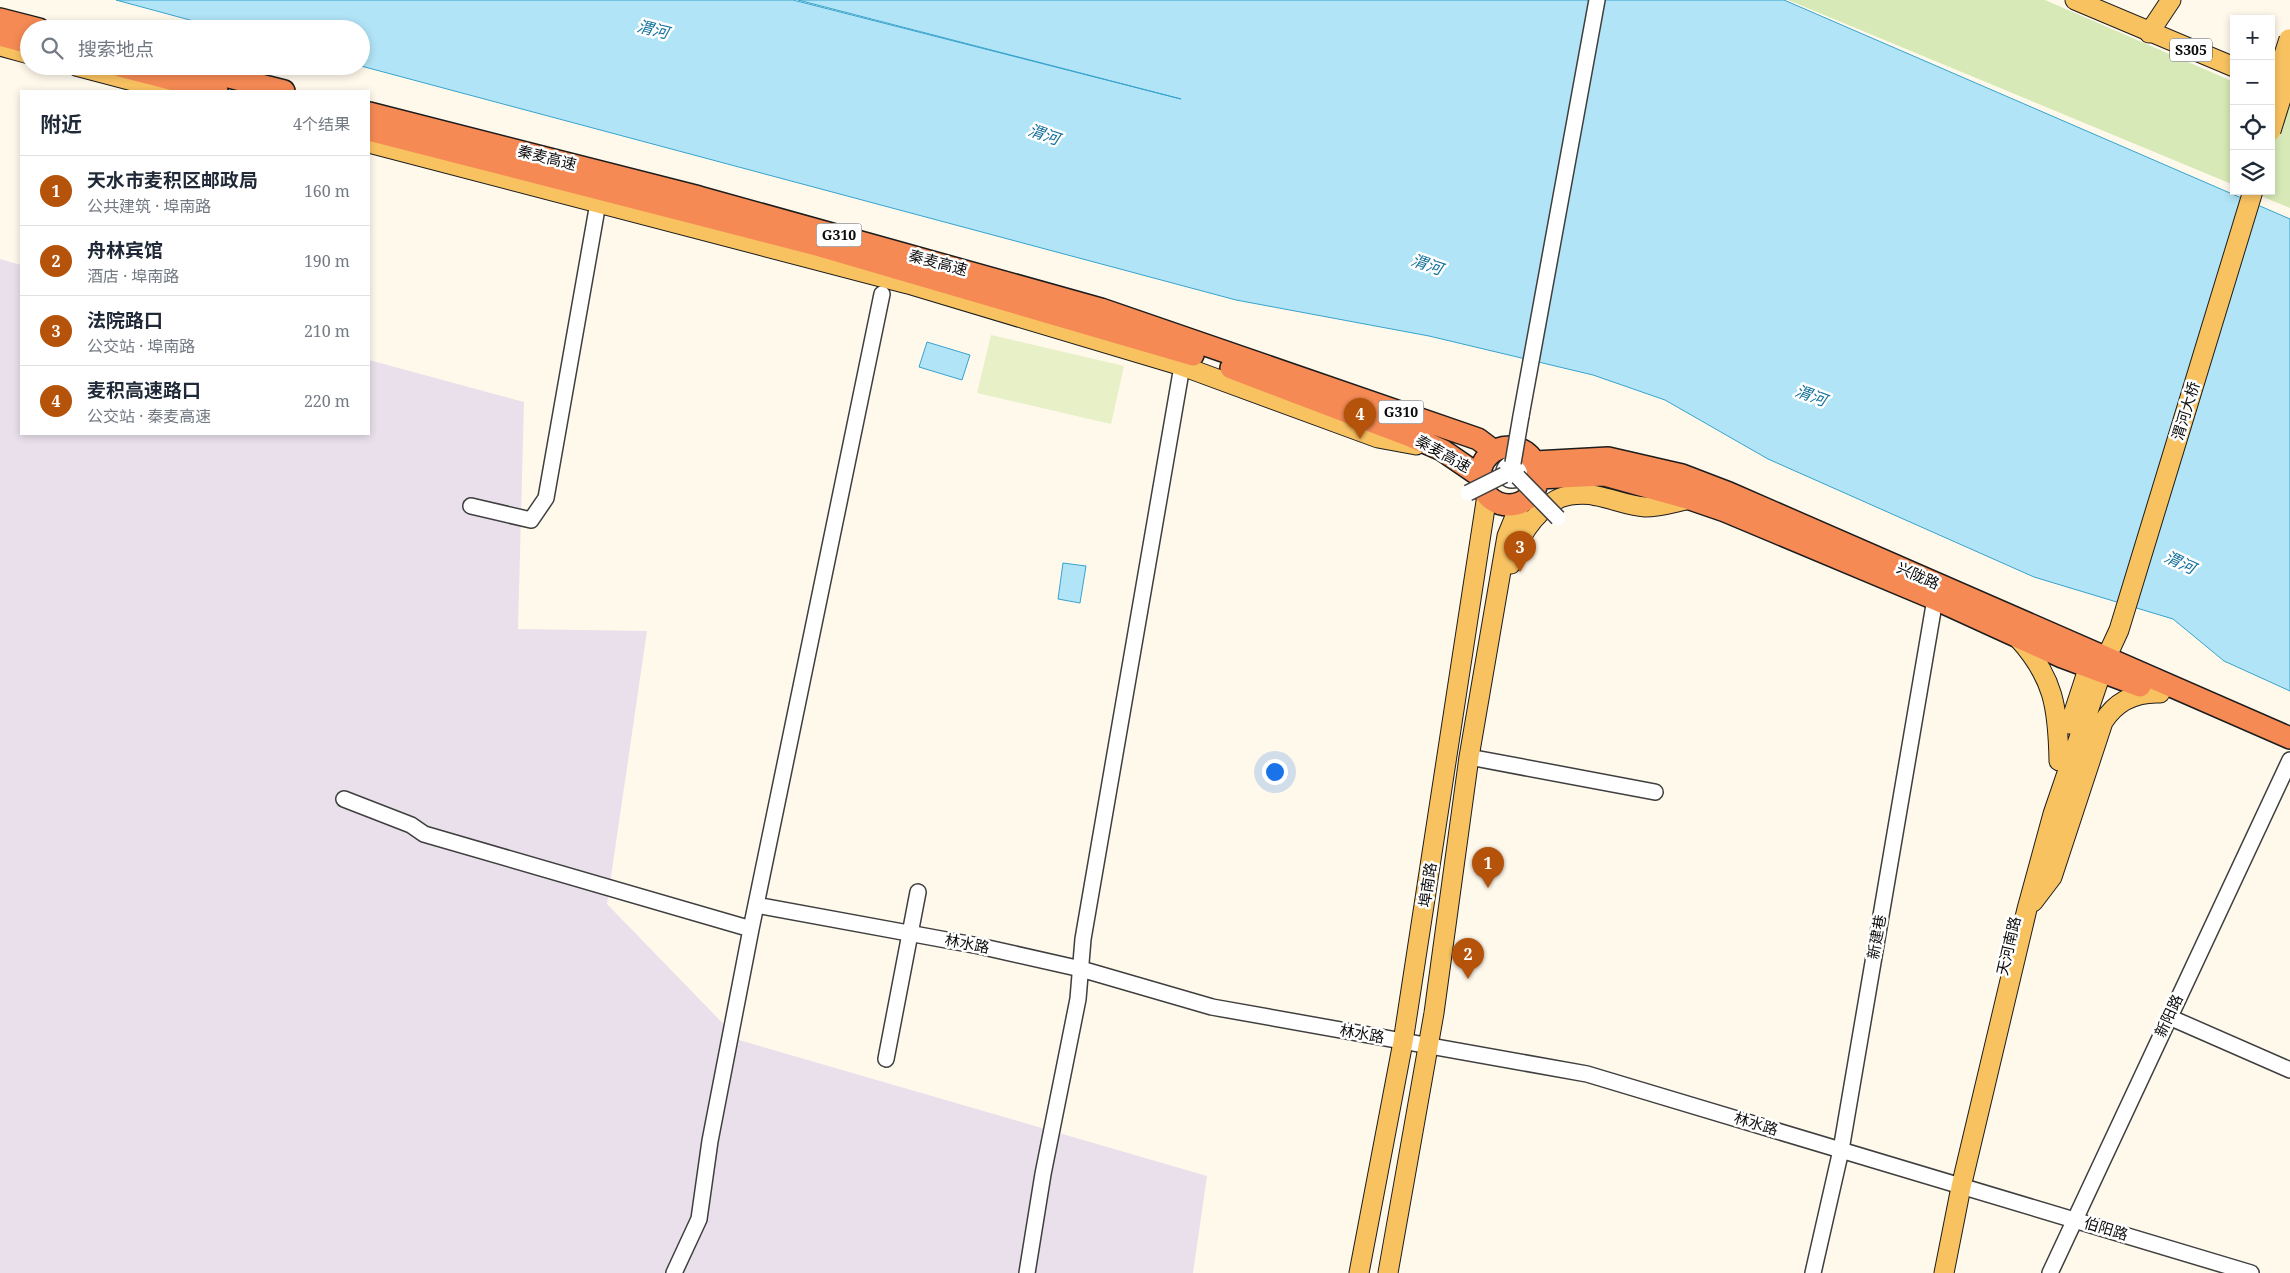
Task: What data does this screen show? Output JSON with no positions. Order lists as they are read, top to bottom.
{
  "streets": {
    "highway": ["秦麦高速", "G310", "兴陇路"],
    "main road": [
      "S305",
      "渭河大桥",
      "埠南路",
      "天河南路"
    ],
    "street": [
      "新建巷",
      "林水路",
      "新阳路",
      "伯阳路"
    ]
  },
  "crossings": [
    ["秦麦高速", "埠南路"],
    ["渭河大桥", "天河南路"],
    ["兴陇路", "新建巷"],
    ["兴陇路", "天河南路"],
    ["埠南路", "林水路"],
    ["新建巷", "林水路"],
    ["林水路", "天河南路"],
    ["林水路", "伯阳路"],
    ["天河南路", "伯阳路"],
    ["新阳路", "伯阳路"]
  ],
  "water": ["渭河"],
  "page": {
    "map_buttons": ["+", "−"],
    "search": "搜索地点",
    "heading": ["附近", "4个结果"],
    "list": [
      {
        "mark": "1",
        "name": "天水市麦积区邮政局",
        "note": "公共建筑 · 埠南路",
        "value": "160 m"
      },
      {
        "mark": "2",
        "name": "舟林宾馆",
        "note": "酒店 · 埠南路",
        "value": "190 m"
      },
      {
        "mark": "3",
        "name": "法院路口",
        "note": "公交站 · 埠南路",
        "value": "210 m"
      },
      {
        "mark": "4",
        "name": "麦积高速路口",
        "note": "公交站 · 秦麦高速",
        "value": "220 m"
      }
    ],
    "pins": [
      "4",
      "3",
      "1",
      "2"
    ]
  }
}
